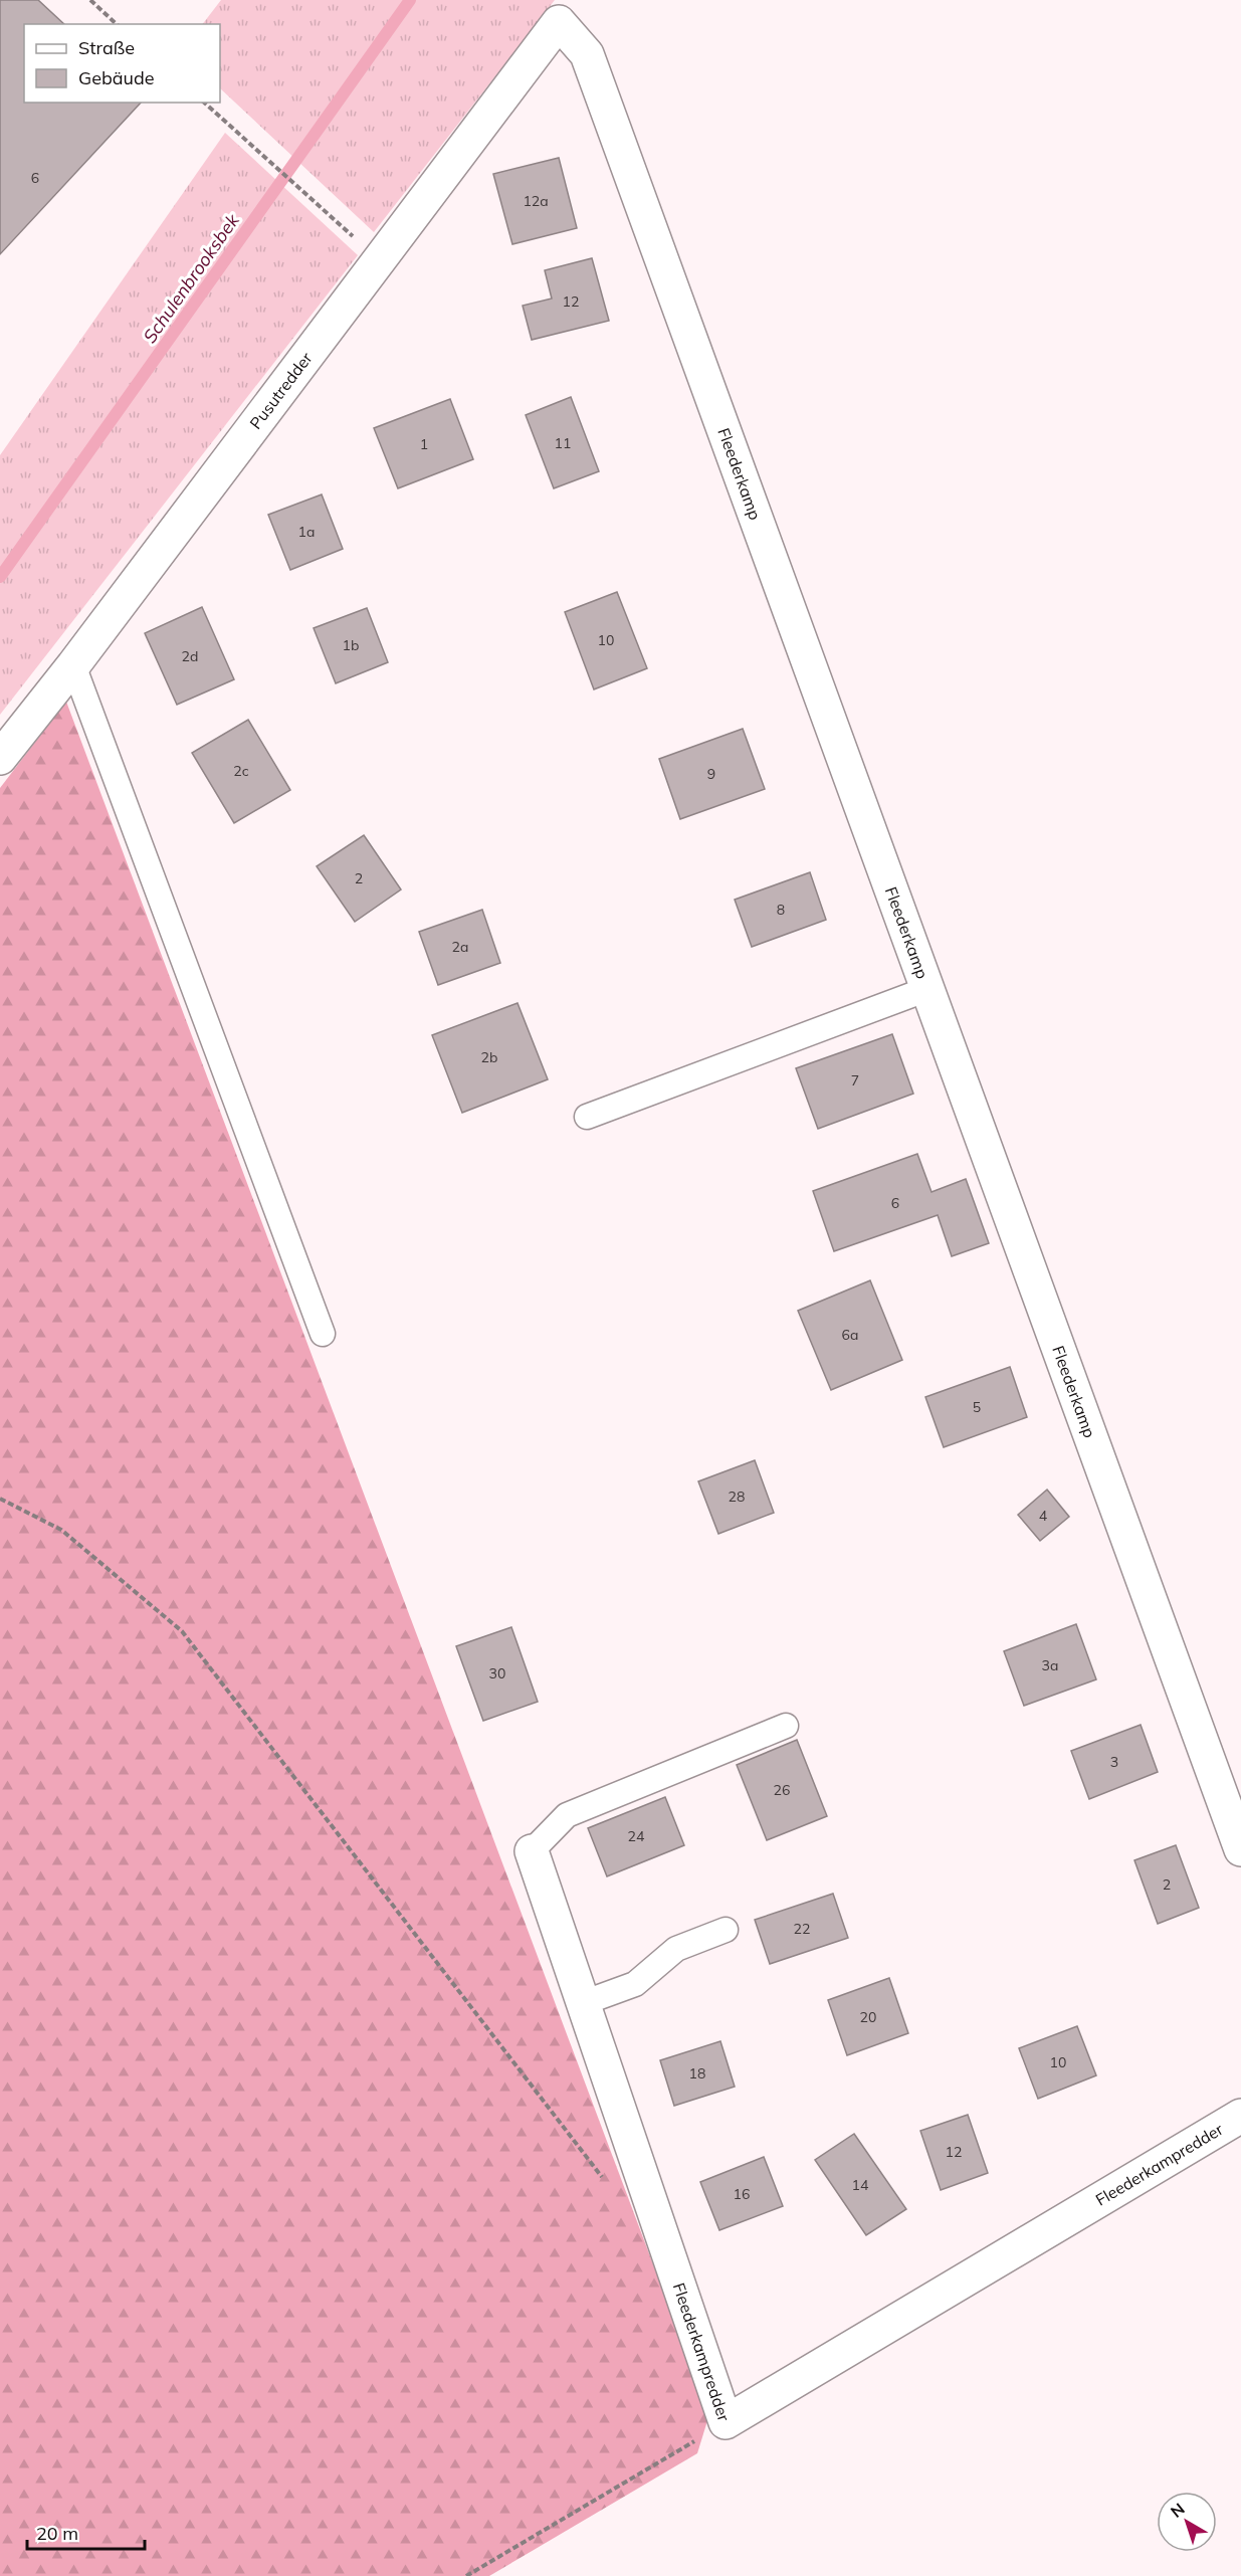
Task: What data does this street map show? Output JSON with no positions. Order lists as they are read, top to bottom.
{
  "streets": {
    "street": ["Pusutredder", "Fleederkamp", "Fleederkampredder"]
  },
  "crossings": [
    ["Pusutredder", "Fleederkamp"]
  ],
  "water": ["Schulenbrooksbek"],
  "house_numbers": [
    "6",
    "12a",
    "12",
    "11",
    "1",
    "1a",
    "10",
    "1b",
    "2d",
    "2c",
    "9",
    "2",
    "8",
    "2a",
    "2b",
    "7",
    "6",
    "6a",
    "5",
    "28",
    "4",
    "3a",
    "30",
    "3",
    "26",
    "24",
    "2",
    "22",
    "20",
    "10",
    "18",
    "12",
    "14",
    "16"
  ],
  "legend": ["Straße", "Gebäude"],
  "scale_bar": "20 m",
  "north": "top left"
}
